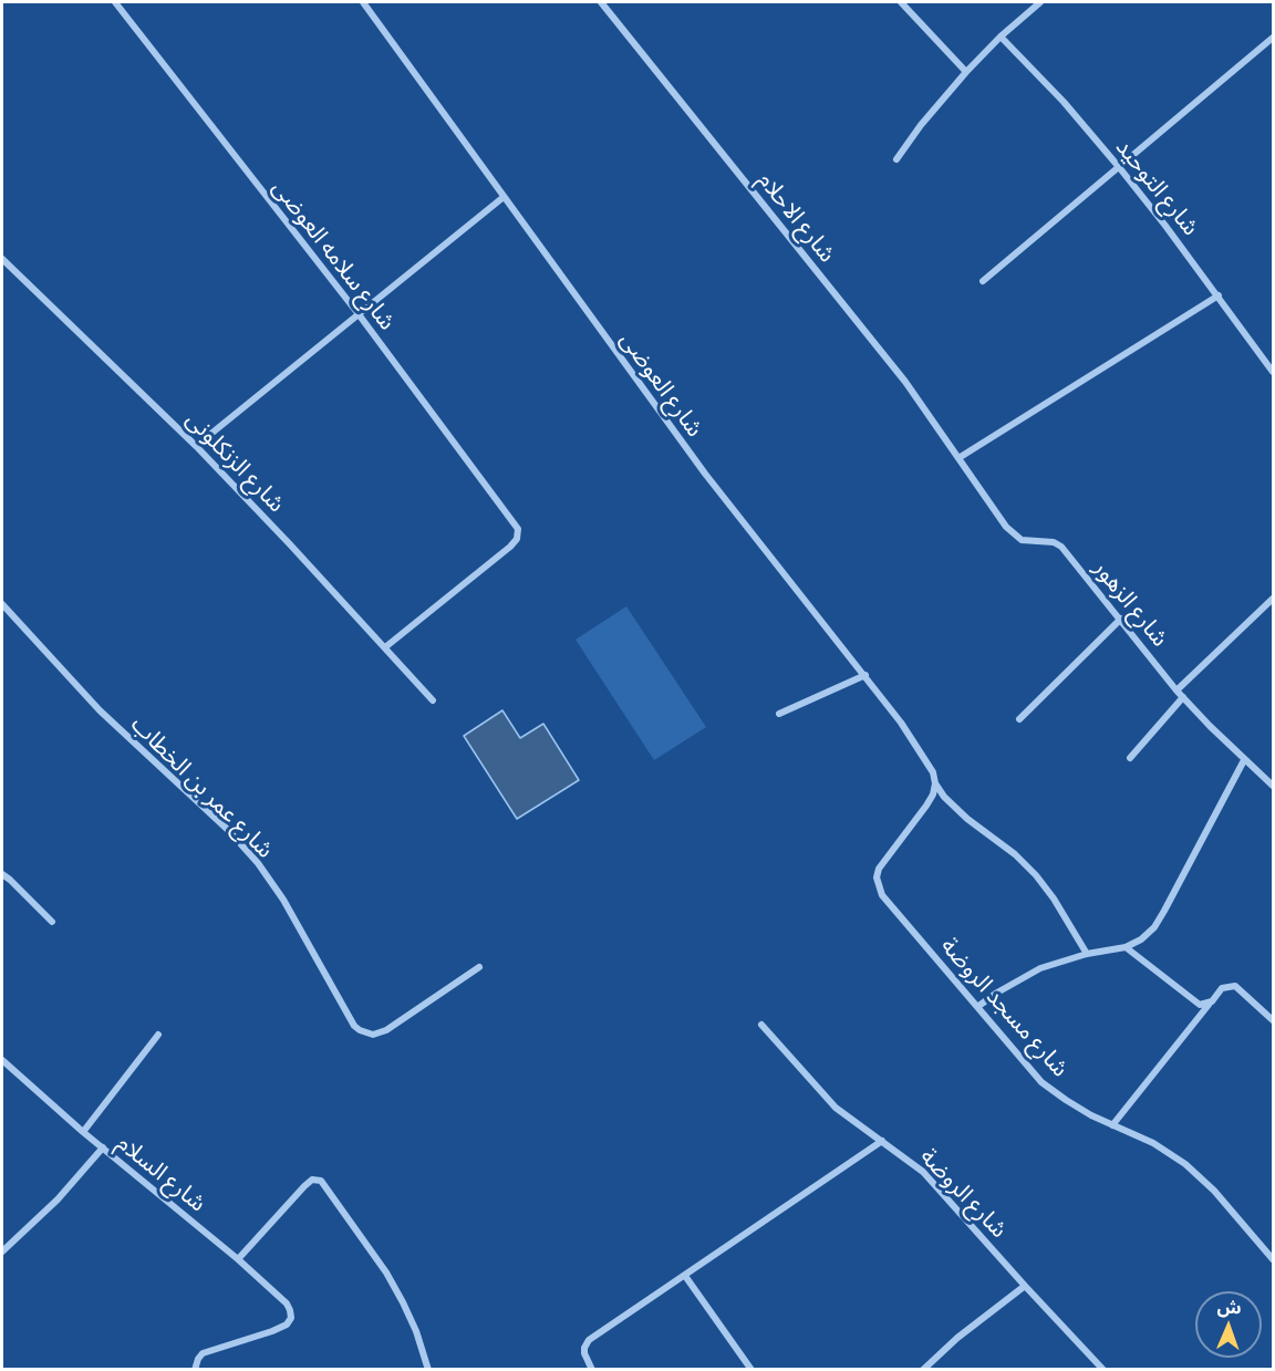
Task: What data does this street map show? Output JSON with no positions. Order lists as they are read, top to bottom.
{
  "streets": {
    "street": [
      "شارع التوحيد",
      "شارع الاحلام",
      "شارع سلامه العوضى",
      "شارع العوضى",
      "شارع الزنكلونى",
      "شارع الزهور",
      "شارع عمر بن الخطاب",
      "شارع مسجد الروضة",
      "شارع السلام",
      "شارع الروضة"
    ]
  },
  "crossings": [
    ["شارع الاحلام", "شارع الزهور"],
    ["شارع سلامه العوضى", "شارع الزنكلونى"],
    ["شارع العوضى", "شارع مسجد الروضة"]
  ],
  "north": "top"
}
